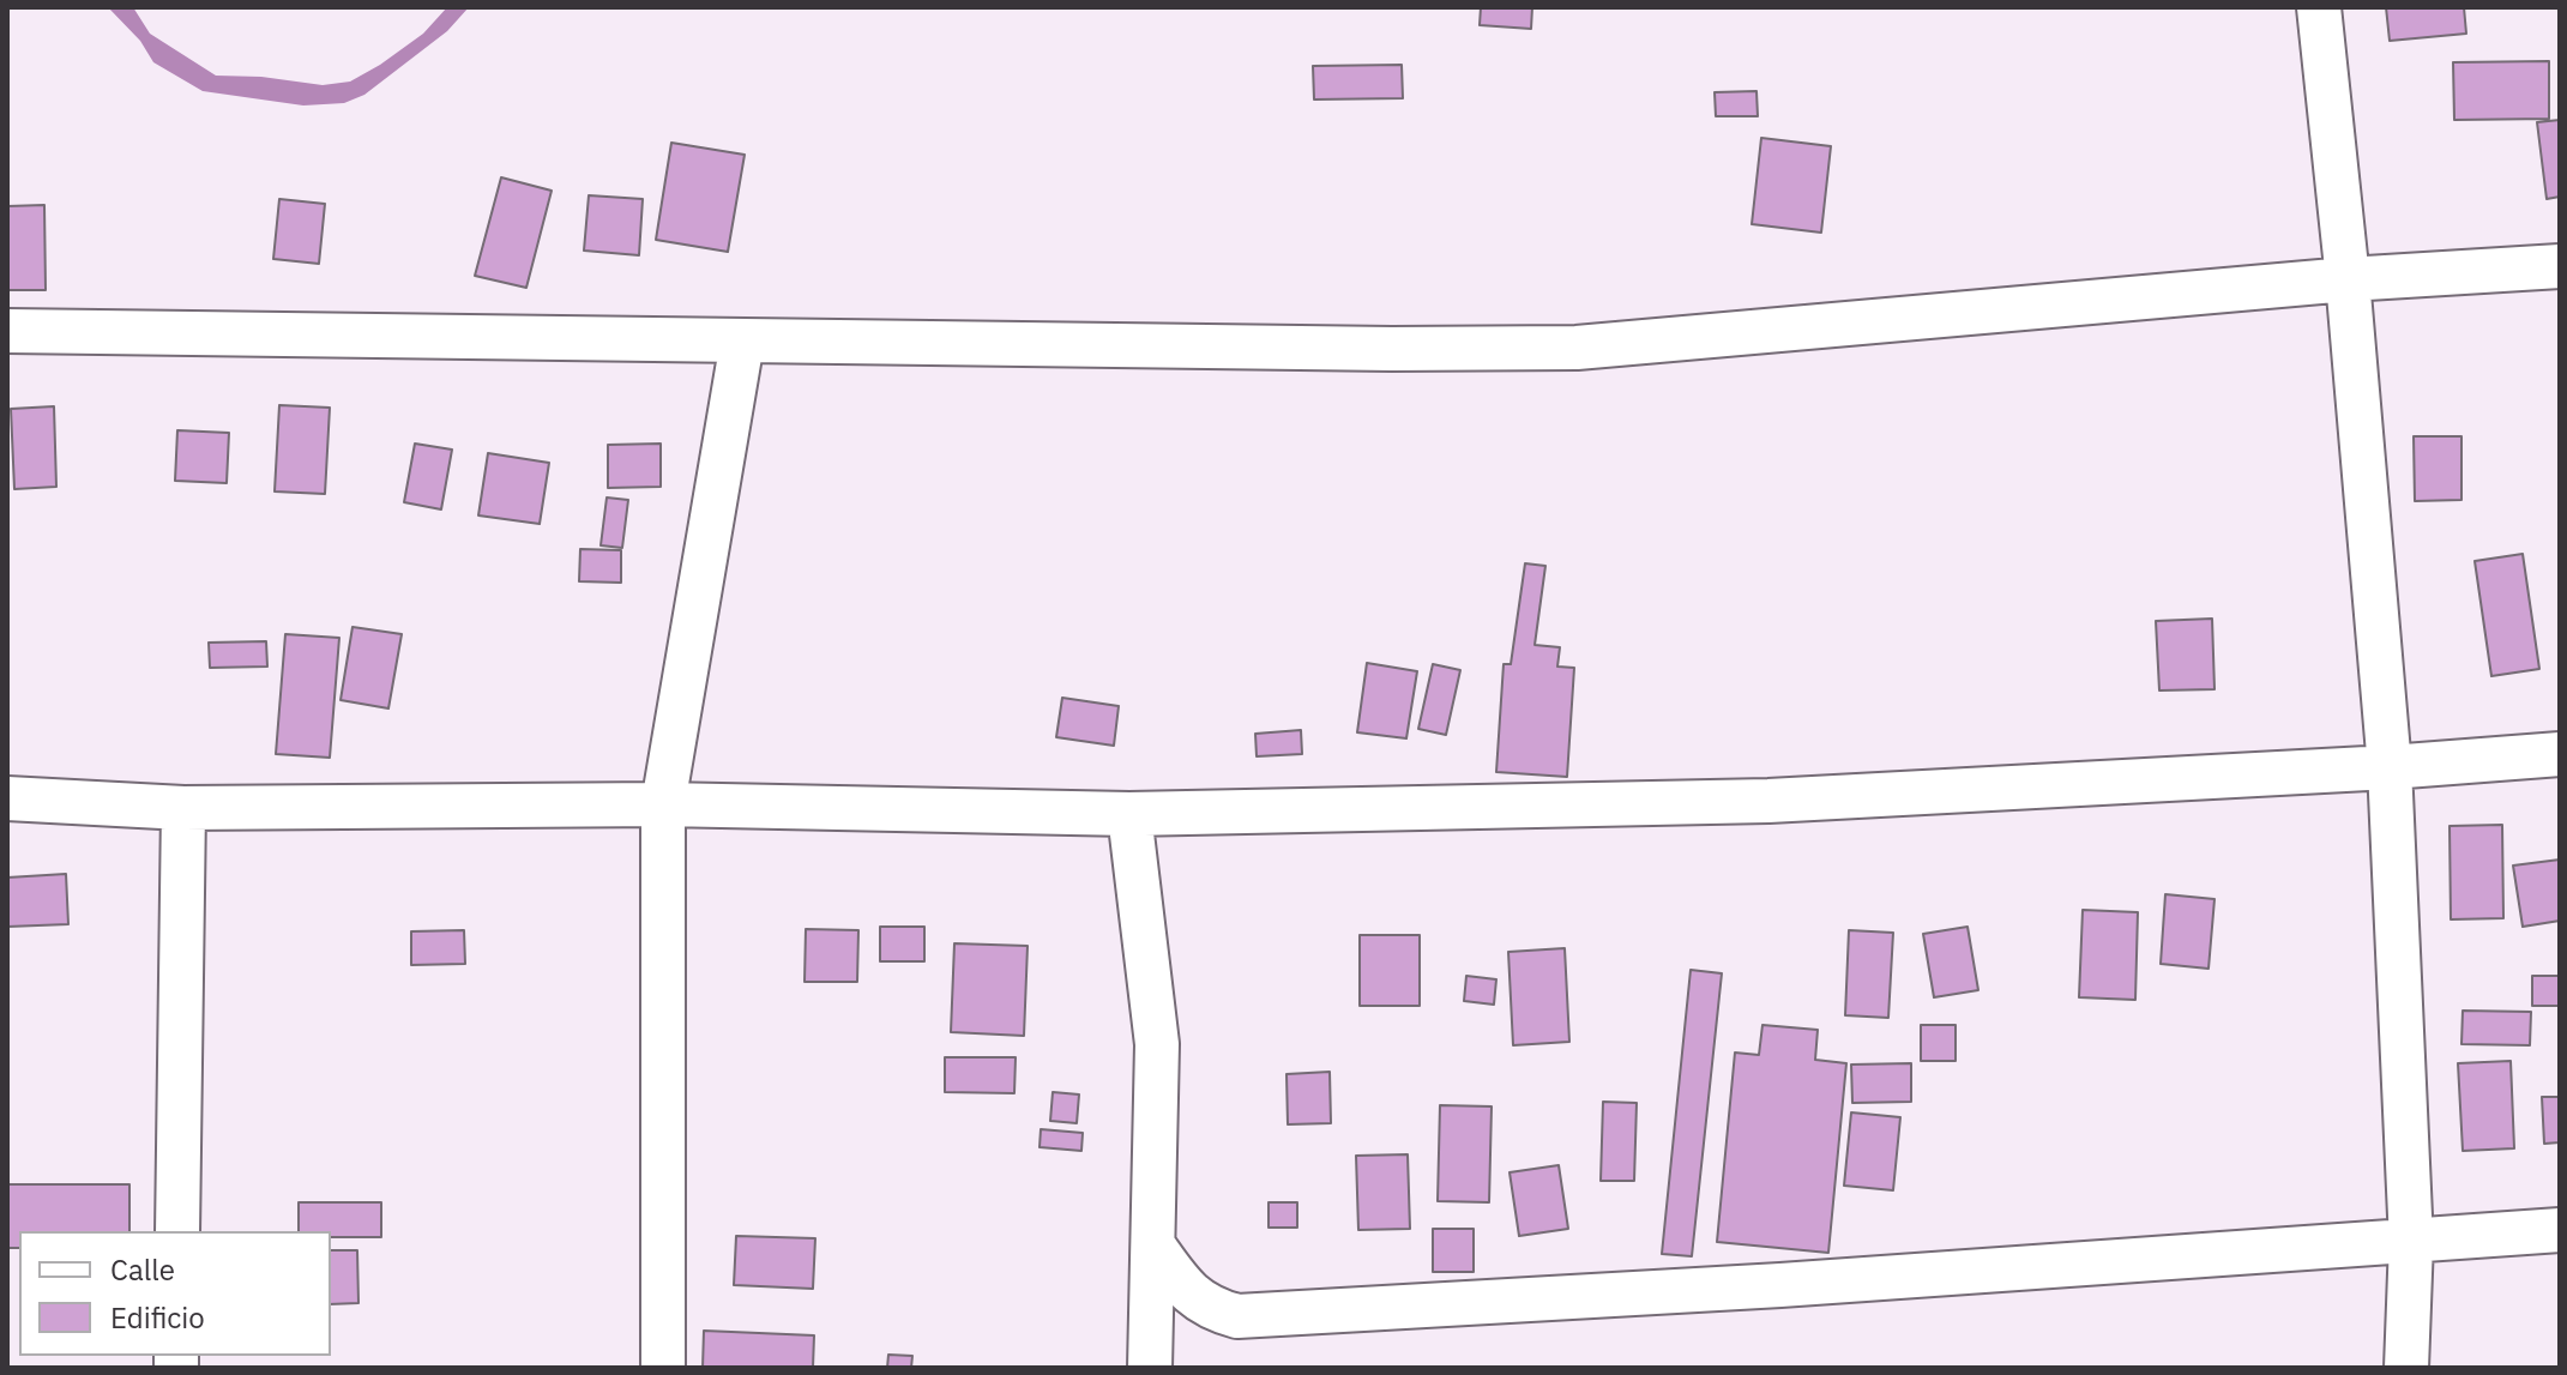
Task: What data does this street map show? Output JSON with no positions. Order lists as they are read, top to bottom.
{
  "legend": ["Calle", "Edificio"]
}
